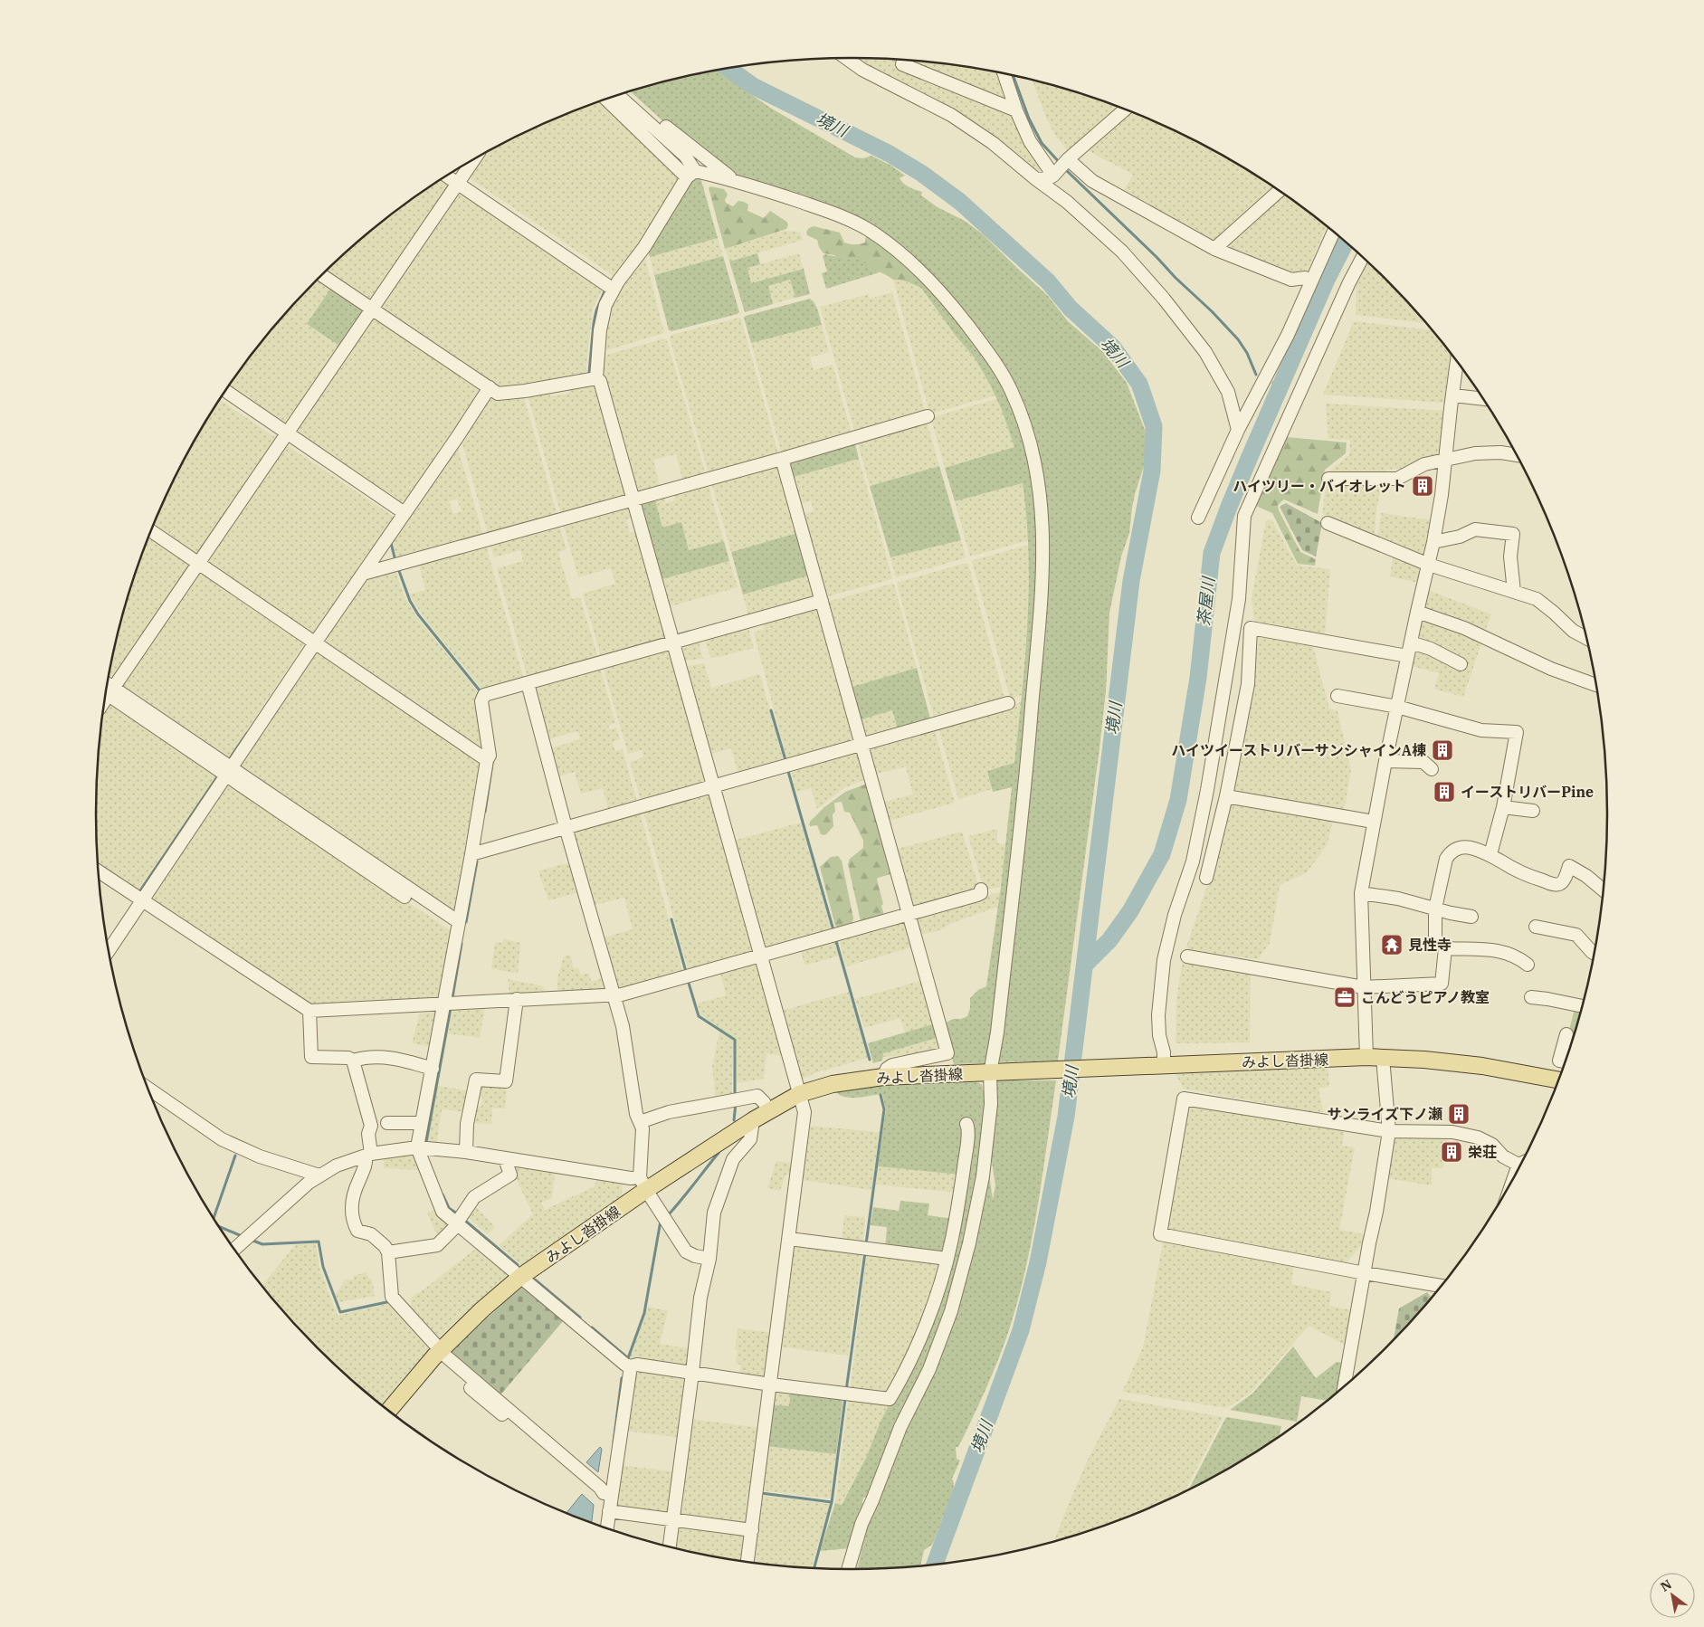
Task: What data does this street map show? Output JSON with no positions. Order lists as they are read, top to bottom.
{
  "streets": {
    "main road": ["みよし沓掛線"]
  },
  "water": ["境川", "茶屋川"],
  "places": {
    "building": [
      "ハイツリー・バイオレット",
      "ハイツイーストリバーサンシャインA棟",
      "イーストリバーPine",
      "サンライズ下ノ瀬",
      "栄荘"
    ],
    "temple": ["見性寺"],
    "office": ["こんどうピアノ教室"]
  },
  "north": "top left"
}
